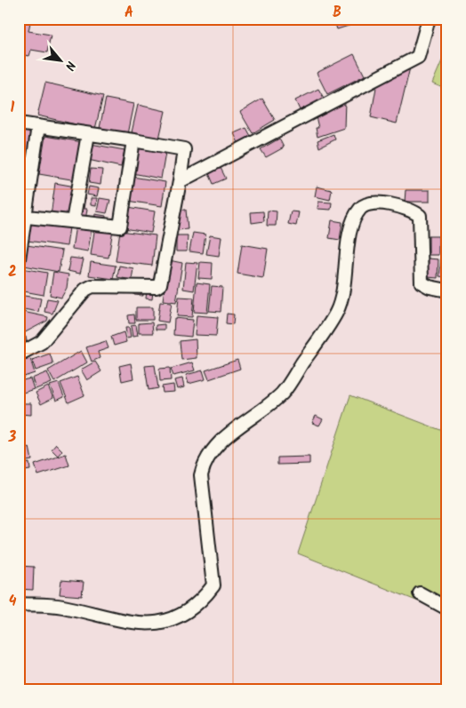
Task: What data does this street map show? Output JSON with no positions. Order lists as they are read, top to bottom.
{
  "north": "bottom right",
  "grid": {
    "columns": ["A", "B"],
    "rows": [
      "1",
      "2",
      "3",
      "4"
    ]
  }
}
